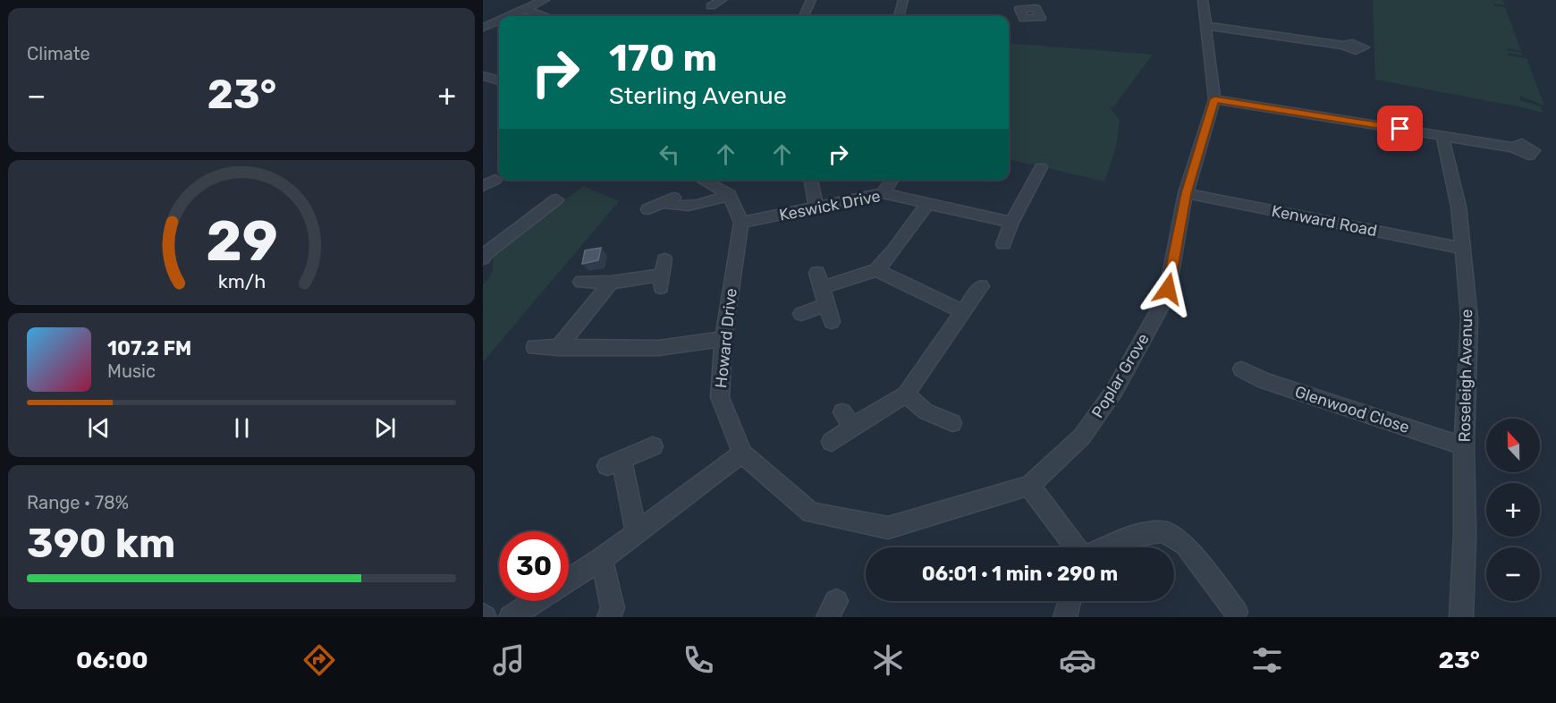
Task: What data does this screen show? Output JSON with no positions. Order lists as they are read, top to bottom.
{
  "streets": {
    "street": [
      "Keswick Drive",
      "Kenward Road",
      "Howard Drive",
      "Poplar Grove",
      "Roseleigh Avenue",
      "Glenwood Close"
    ]
  },
  "crossings": [
    ["Keswick Drive", "Howard Drive"],
    ["Kenward Road", "Poplar Grove"],
    ["Kenward Road", "Roseleigh Avenue"],
    ["Howard Drive", "Poplar Grove"],
    ["Roseleigh Avenue", "Glenwood Close"]
  ],
  "north": "top",
  "page": {
    "tile": [
      "Climate",
      ["Range · 78%", "390 km"]
    ],
    "turn": ["170 m", "Sterling Avenue"],
    "heat": ["−", "23°", "+"],
    "song": ["107.2 FM", "Music"],
    "map_buttons": ["+", "−"],
    "limit": "30",
    "trip": "06:01 · 1 min · 290 m",
    "tabs": ["06:00", "23°"],
    "gauge": ["29", "km/h"]
  }
}
